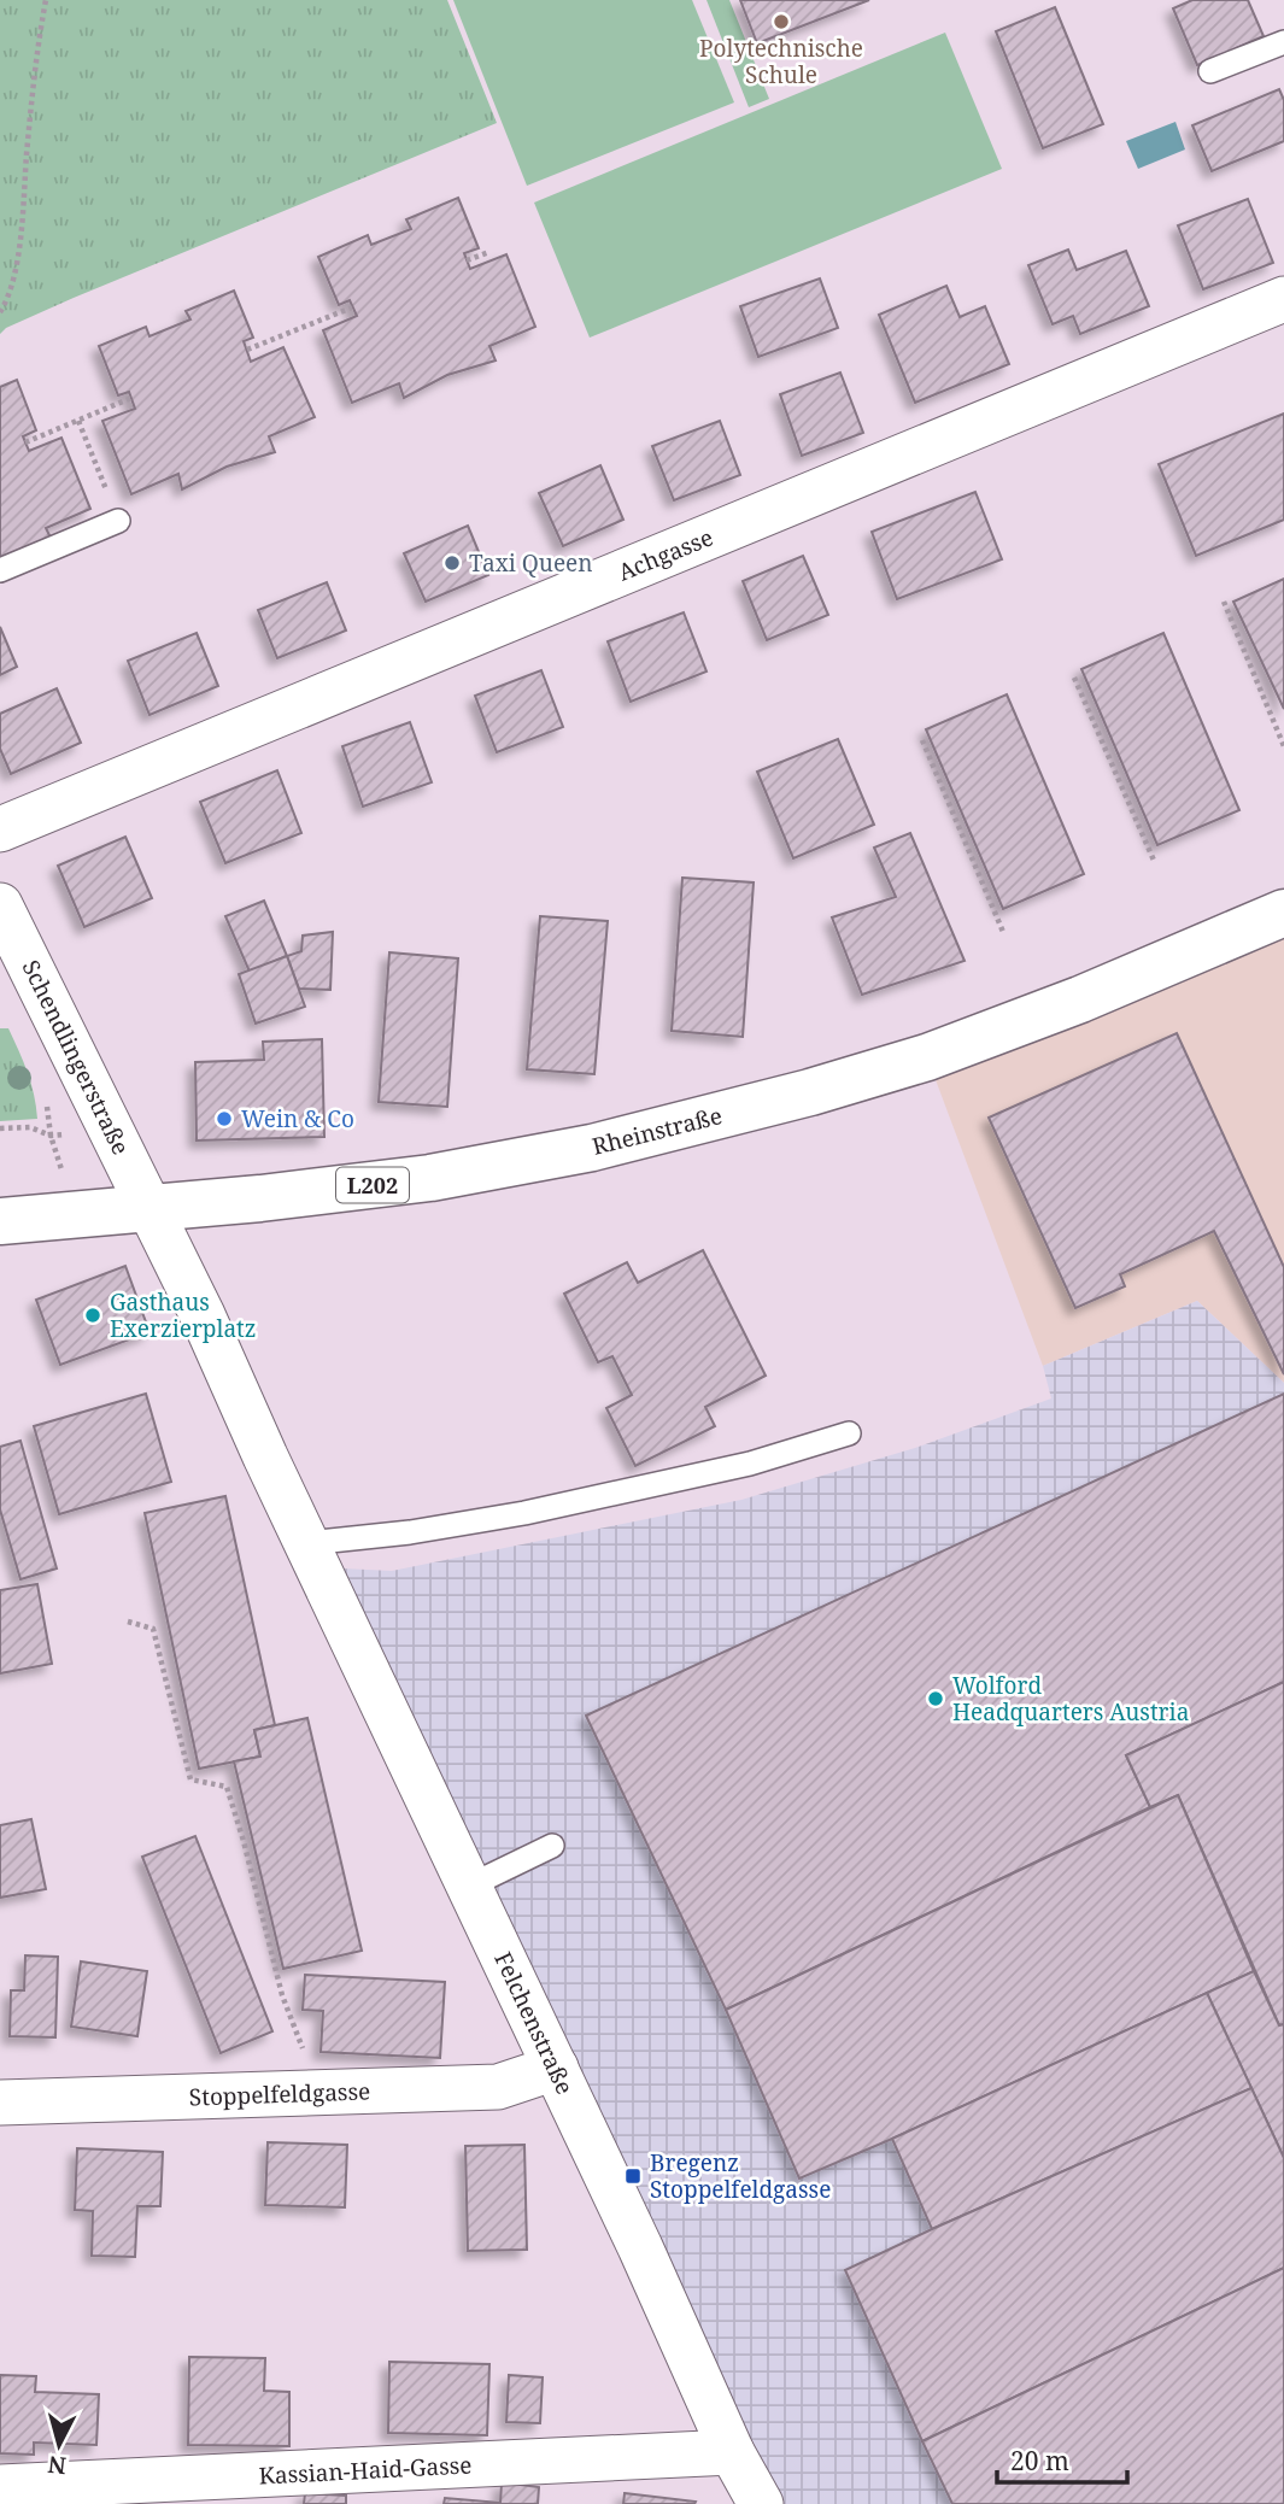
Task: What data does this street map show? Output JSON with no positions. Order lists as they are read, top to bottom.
{
  "streets": {
    "main road": ["Rheinstraße", "L202"],
    "street": [
      "Achgasse",
      "Schendlingerstraße",
      "Felchenstraße",
      "Stoppelfeldgasse",
      "Kassian-Haid-Gasse"
    ]
  },
  "crossings": [
    ["Schendlingerstraße", "Rheinstraße"],
    ["Schendlingerstraße", "Felchenstraße"],
    ["Rheinstraße", "Felchenstraße"],
    ["Felchenstraße", "Stoppelfeldgasse"],
    ["Felchenstraße", "Kassian-Haid-Gasse"]
  ],
  "places": {
    "other": [
      "Polytechnische Schule",
      "Taxi Queen",
      "Wein & Co",
      "Gasthaus Exerzierplatz",
      "Wolford Headquarters Austria"
    ],
    "transit": ["Bregenz Stoppelfeldgasse"]
  },
  "scale_bar": "20 m",
  "north": "bottom"
}
